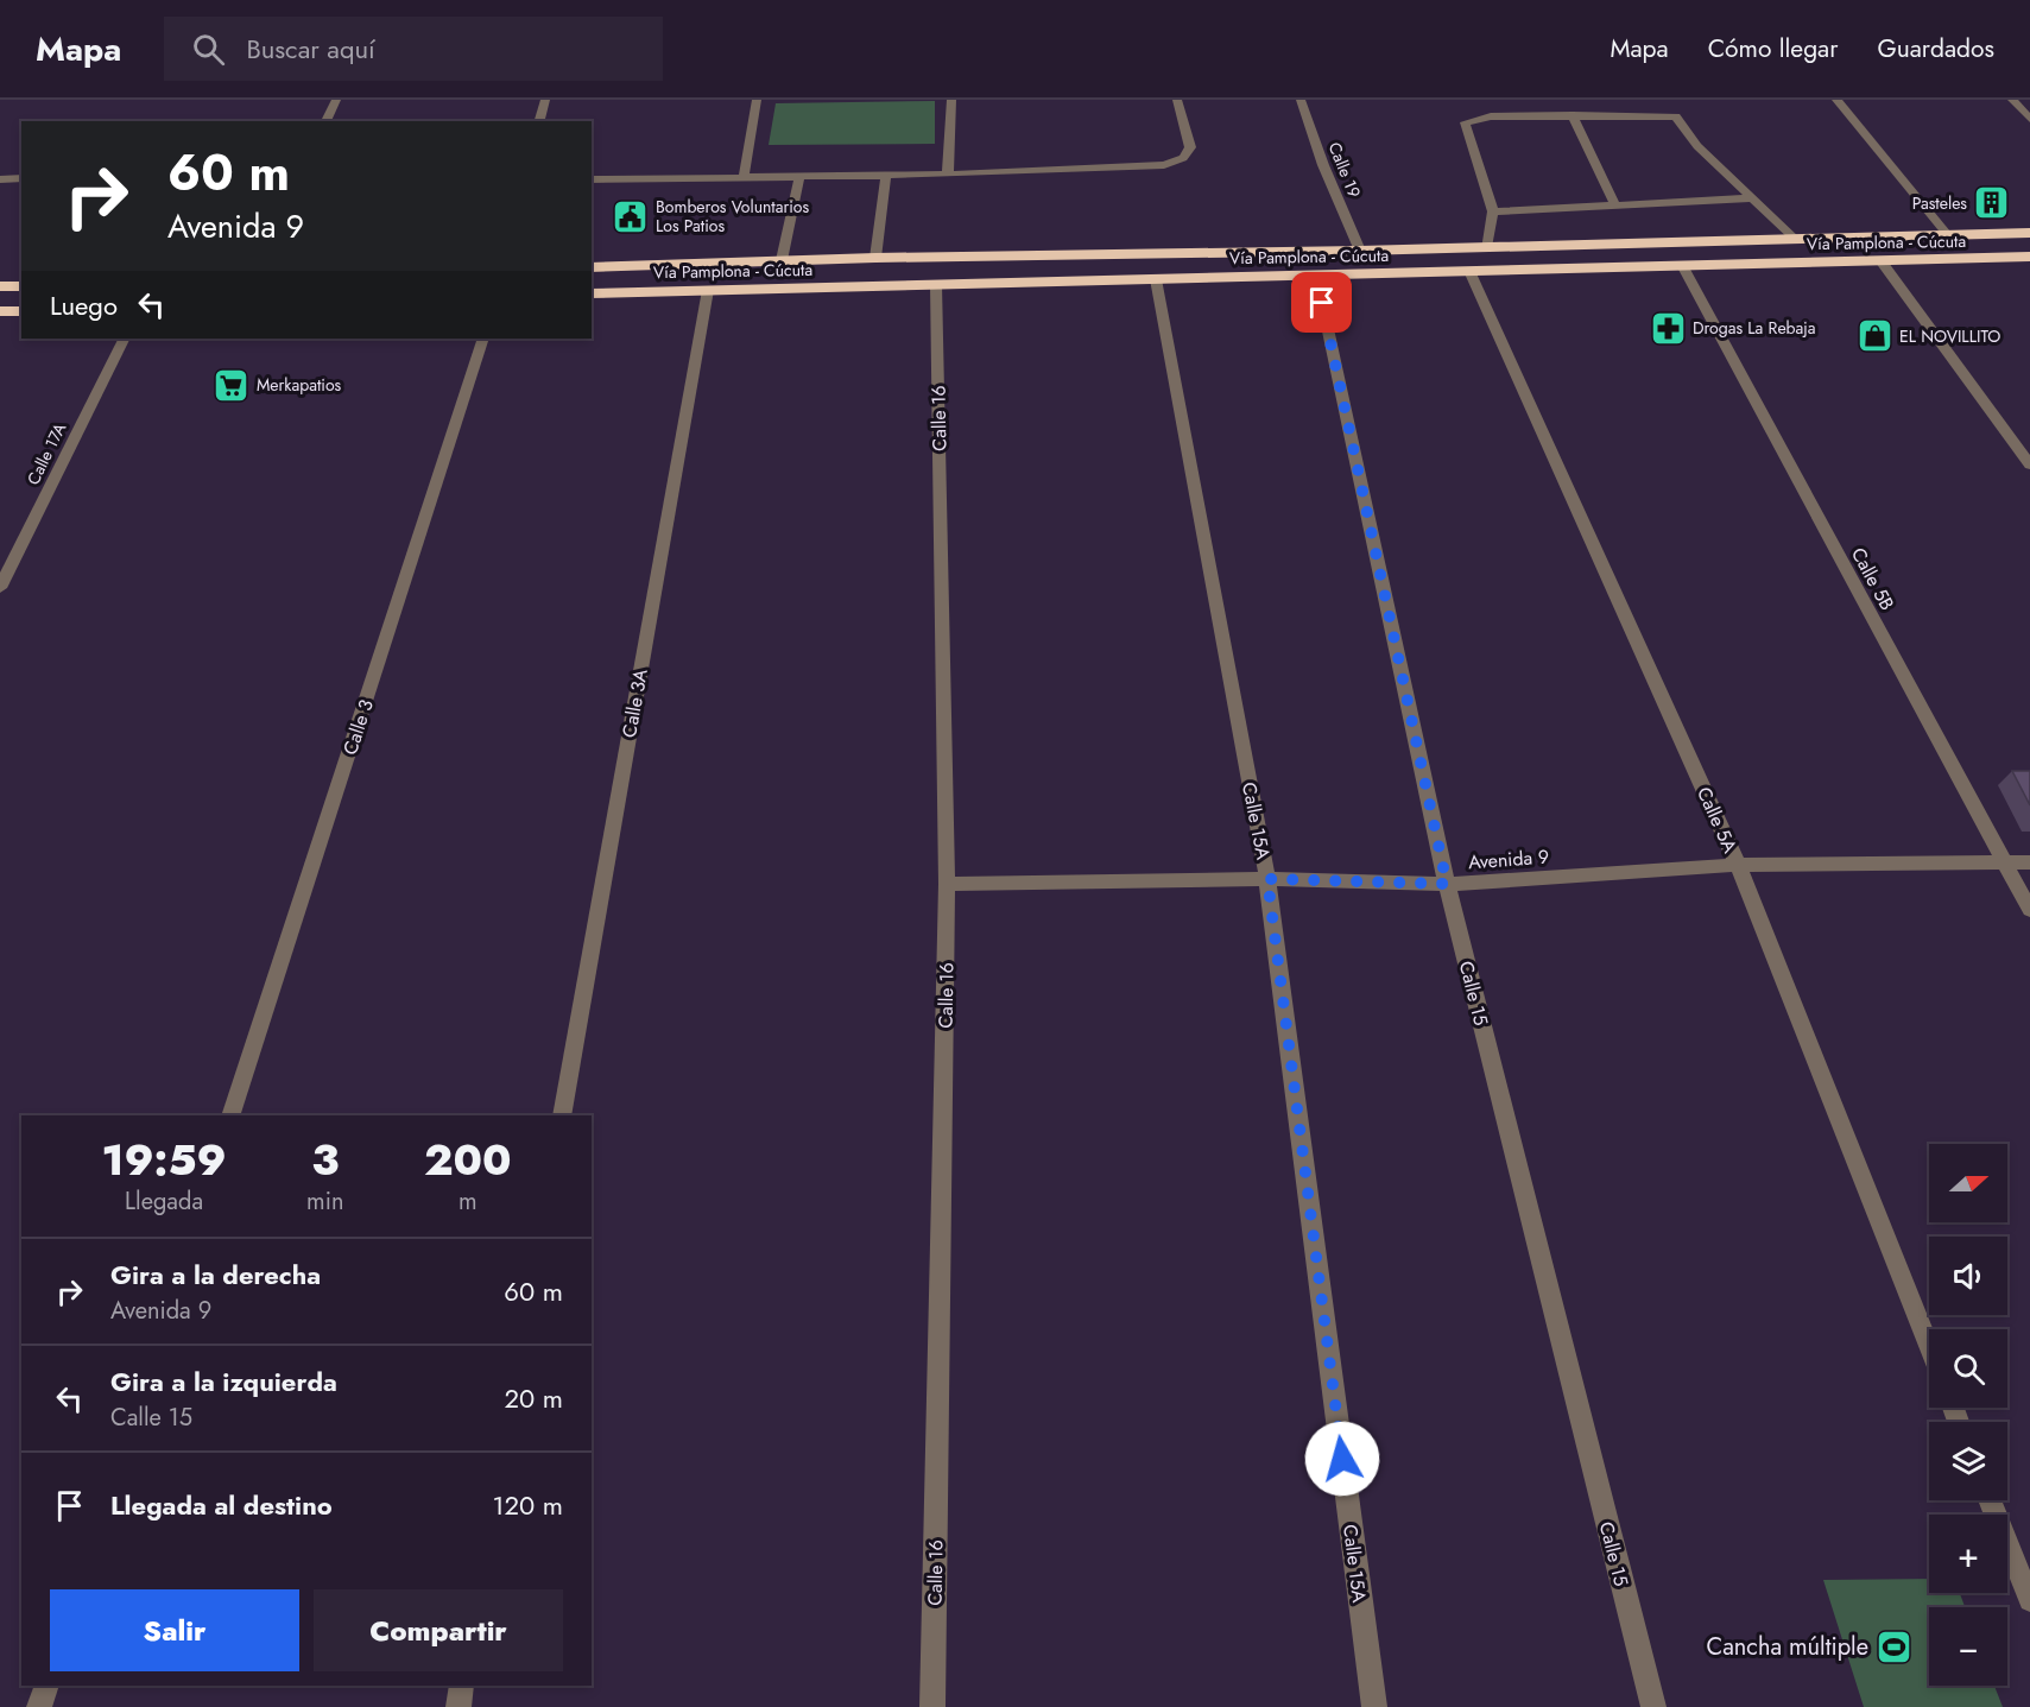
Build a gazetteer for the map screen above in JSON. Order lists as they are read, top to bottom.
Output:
{
  "streets": {
    "highway": ["Vía Pamplona - Cúcuta"],
    "street": [
      "Calle 19",
      "Calle 16",
      "Calle 17A",
      "Calle 5B",
      "Calle 3A",
      "Calle 3",
      "Calle 5A",
      "Calle 15A",
      "Avenida 9",
      "Calle 15"
    ]
  },
  "crossings": [
    ["Calle 19", "Vía Pamplona - Cúcuta"],
    ["Vía Pamplona - Cúcuta", "Calle 16"],
    ["Vía Pamplona - Cúcuta", "Calle 5B"],
    ["Vía Pamplona - Cúcuta", "Calle 3A"],
    ["Vía Pamplona - Cúcuta", "Calle 5A"],
    ["Vía Pamplona - Cúcuta", "Calle 15A"],
    ["Vía Pamplona - Cúcuta", "Calle 15"],
    ["Calle 16", "Avenida 9"],
    ["Calle 5B", "Avenida 9"],
    ["Calle 5A", "Avenida 9"],
    ["Calle 15A", "Avenida 9"],
    ["Avenida 9", "Calle 15"]
  ],
  "places": {
    "building": ["Pasteles"],
    "public building": ["Bomberos Voluntarios Los Patios"],
    "pharmacy": ["Drogas La Rebaja"],
    "shop": ["EL NOVILLITO"],
    "supermarket": ["Merkapatios"],
    "sports": ["Cancha múltiple"]
  },
  "north": "right",
  "page": {
    "header": "Mapa",
    "search": "Buscar aquí",
    "nav": ["Mapa", "Cómo llegar", "Guardados"],
    "turn": ["60 m", "Avenida 9"],
    "then": "Luego",
    "eta": [
      "19:59",
      "Llegada",
      "3",
      "min",
      "200",
      "m"
    ],
    "map_buttons": ["+", "−"],
    "list": [
      {
        "name": "Gira a la derecha",
        "note": "Avenida 9",
        "value": "60 m"
      },
      {
        "name": "Gira a la izquierda",
        "note": "Calle 15",
        "value": "20 m"
      },
      {
        "name": "Llegada al destino",
        "value": "120 m"
      }
    ],
    "buttons": ["Salir", "Compartir"]
  }
}
